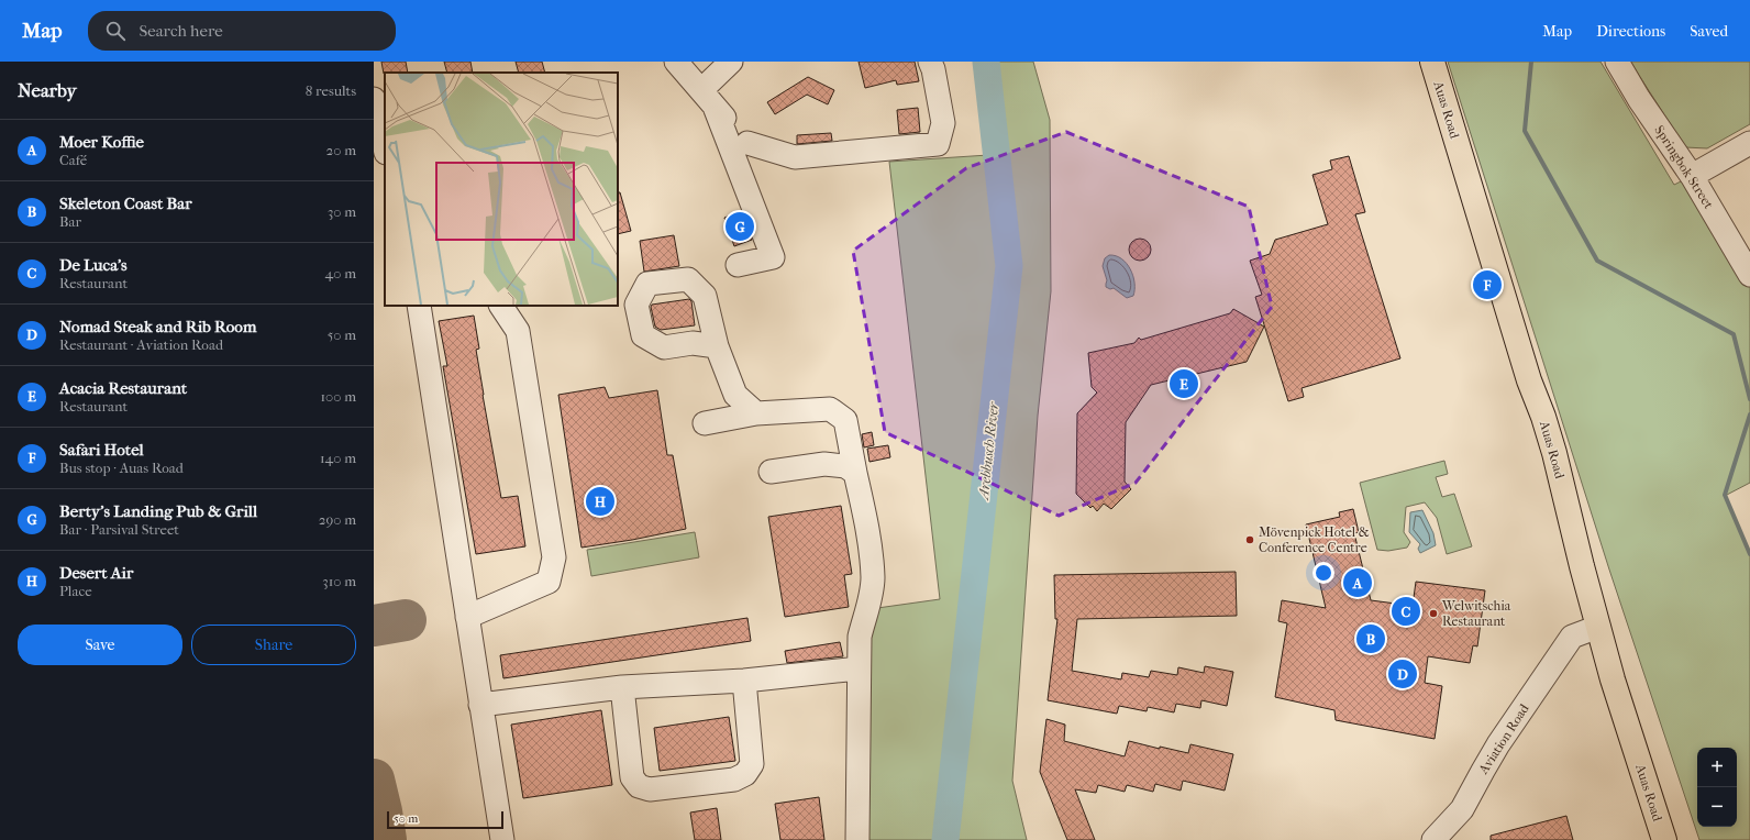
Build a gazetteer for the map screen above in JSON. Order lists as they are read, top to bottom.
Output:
{
  "streets": {
    "main road": ["Auas Road"],
    "street": ["Springbok Street", "Aviation Road"]
  },
  "crossings": [
    ["Auas Road", "Aviation Road"]
  ],
  "water": ["Arebbusch River"],
  "places": ["Mövenpick Hotel & Conference Centre", "Welwitschia Restaurant"],
  "scale_bar": "50 m",
  "page": {
    "header": "Map",
    "search": "Search here",
    "nav": ["Map", "Directions", "Saved"],
    "heading": ["Nearby", "8 results"],
    "list": [
      {
        "mark": "A",
        "name": "Moer Koffie",
        "note": "Café",
        "value": "20 m"
      },
      {
        "mark": "B",
        "name": "Skeleton Coast Bar",
        "note": "Bar",
        "value": "30 m"
      },
      {
        "mark": "C",
        "name": "De Luca's",
        "note": "Restaurant",
        "value": "40 m"
      },
      {
        "mark": "D",
        "name": "Nomad Steak and Rib Room",
        "note": "Restaurant · Aviation Road",
        "value": "50 m"
      },
      {
        "mark": "E",
        "name": "Acacia Restaurant",
        "note": "Restaurant",
        "value": "100 m"
      },
      {
        "mark": "F",
        "name": "Safari Hotel",
        "note": "Bus stop · Auas Road",
        "value": "140 m"
      },
      {
        "mark": "G",
        "name": "Berty's Landing Pub & Grill",
        "note": "Bar · Parsival Street",
        "value": "290 m"
      },
      {
        "mark": "H",
        "name": "Desert Air",
        "note": "Place",
        "value": "310 m"
      }
    ],
    "pins": [
      "G",
      "F",
      "E",
      "H",
      "A",
      "C",
      "B",
      "D"
    ],
    "buttons": ["Save", "Share"],
    "map_buttons": ["+", "−"],
    "scale": "50 m"
  }
}
